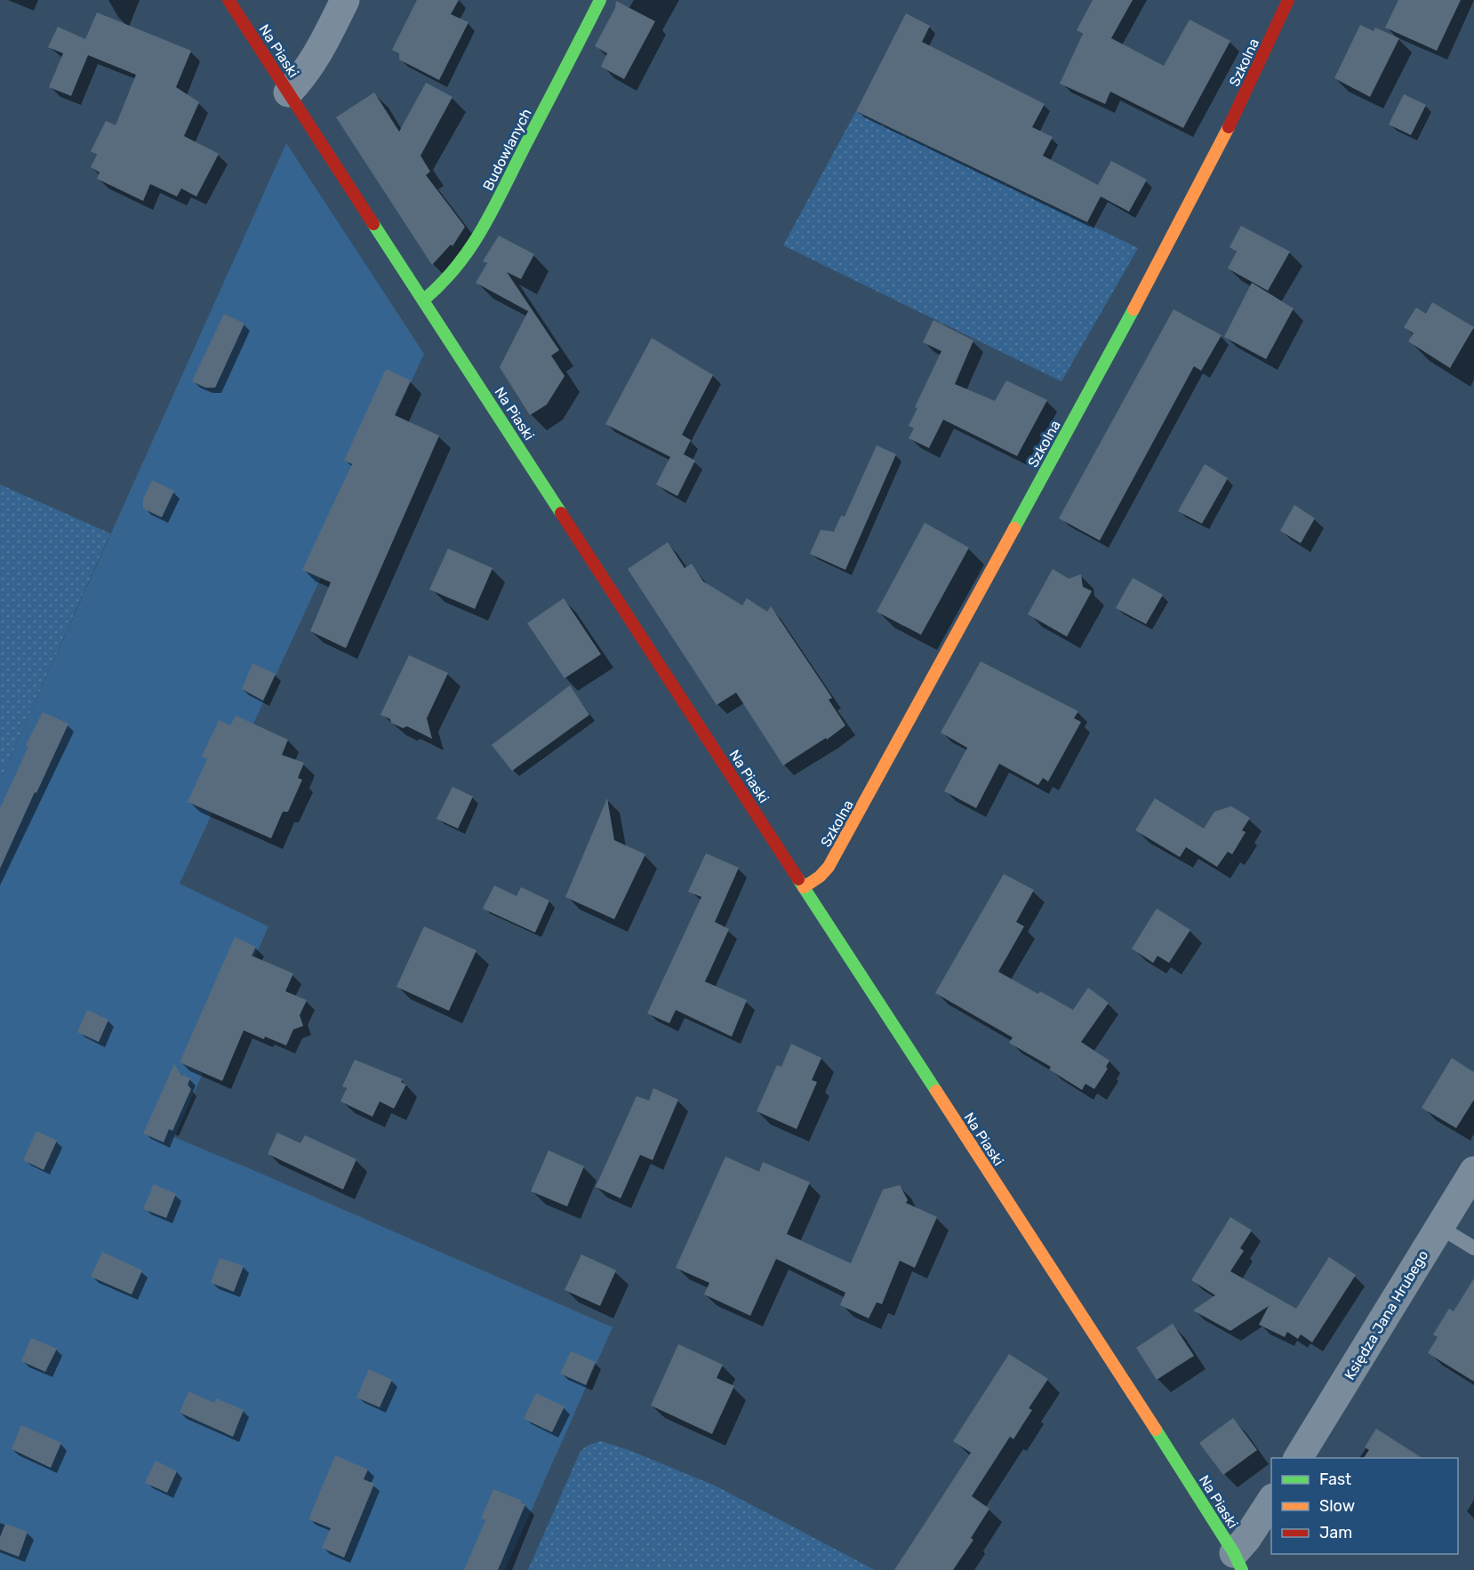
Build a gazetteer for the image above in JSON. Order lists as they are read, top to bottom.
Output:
{
  "streets": {
    "street": [
      "Na Piaski",
      "Szkolna",
      "Budowlanych",
      "Księdza Jana Hrubego"
    ]
  },
  "crossings": [
    ["Na Piaski", "Szkolna"],
    ["Na Piaski", "Budowlanych"]
  ],
  "legend": ["Fast", "Slow", "Jam"]
}
